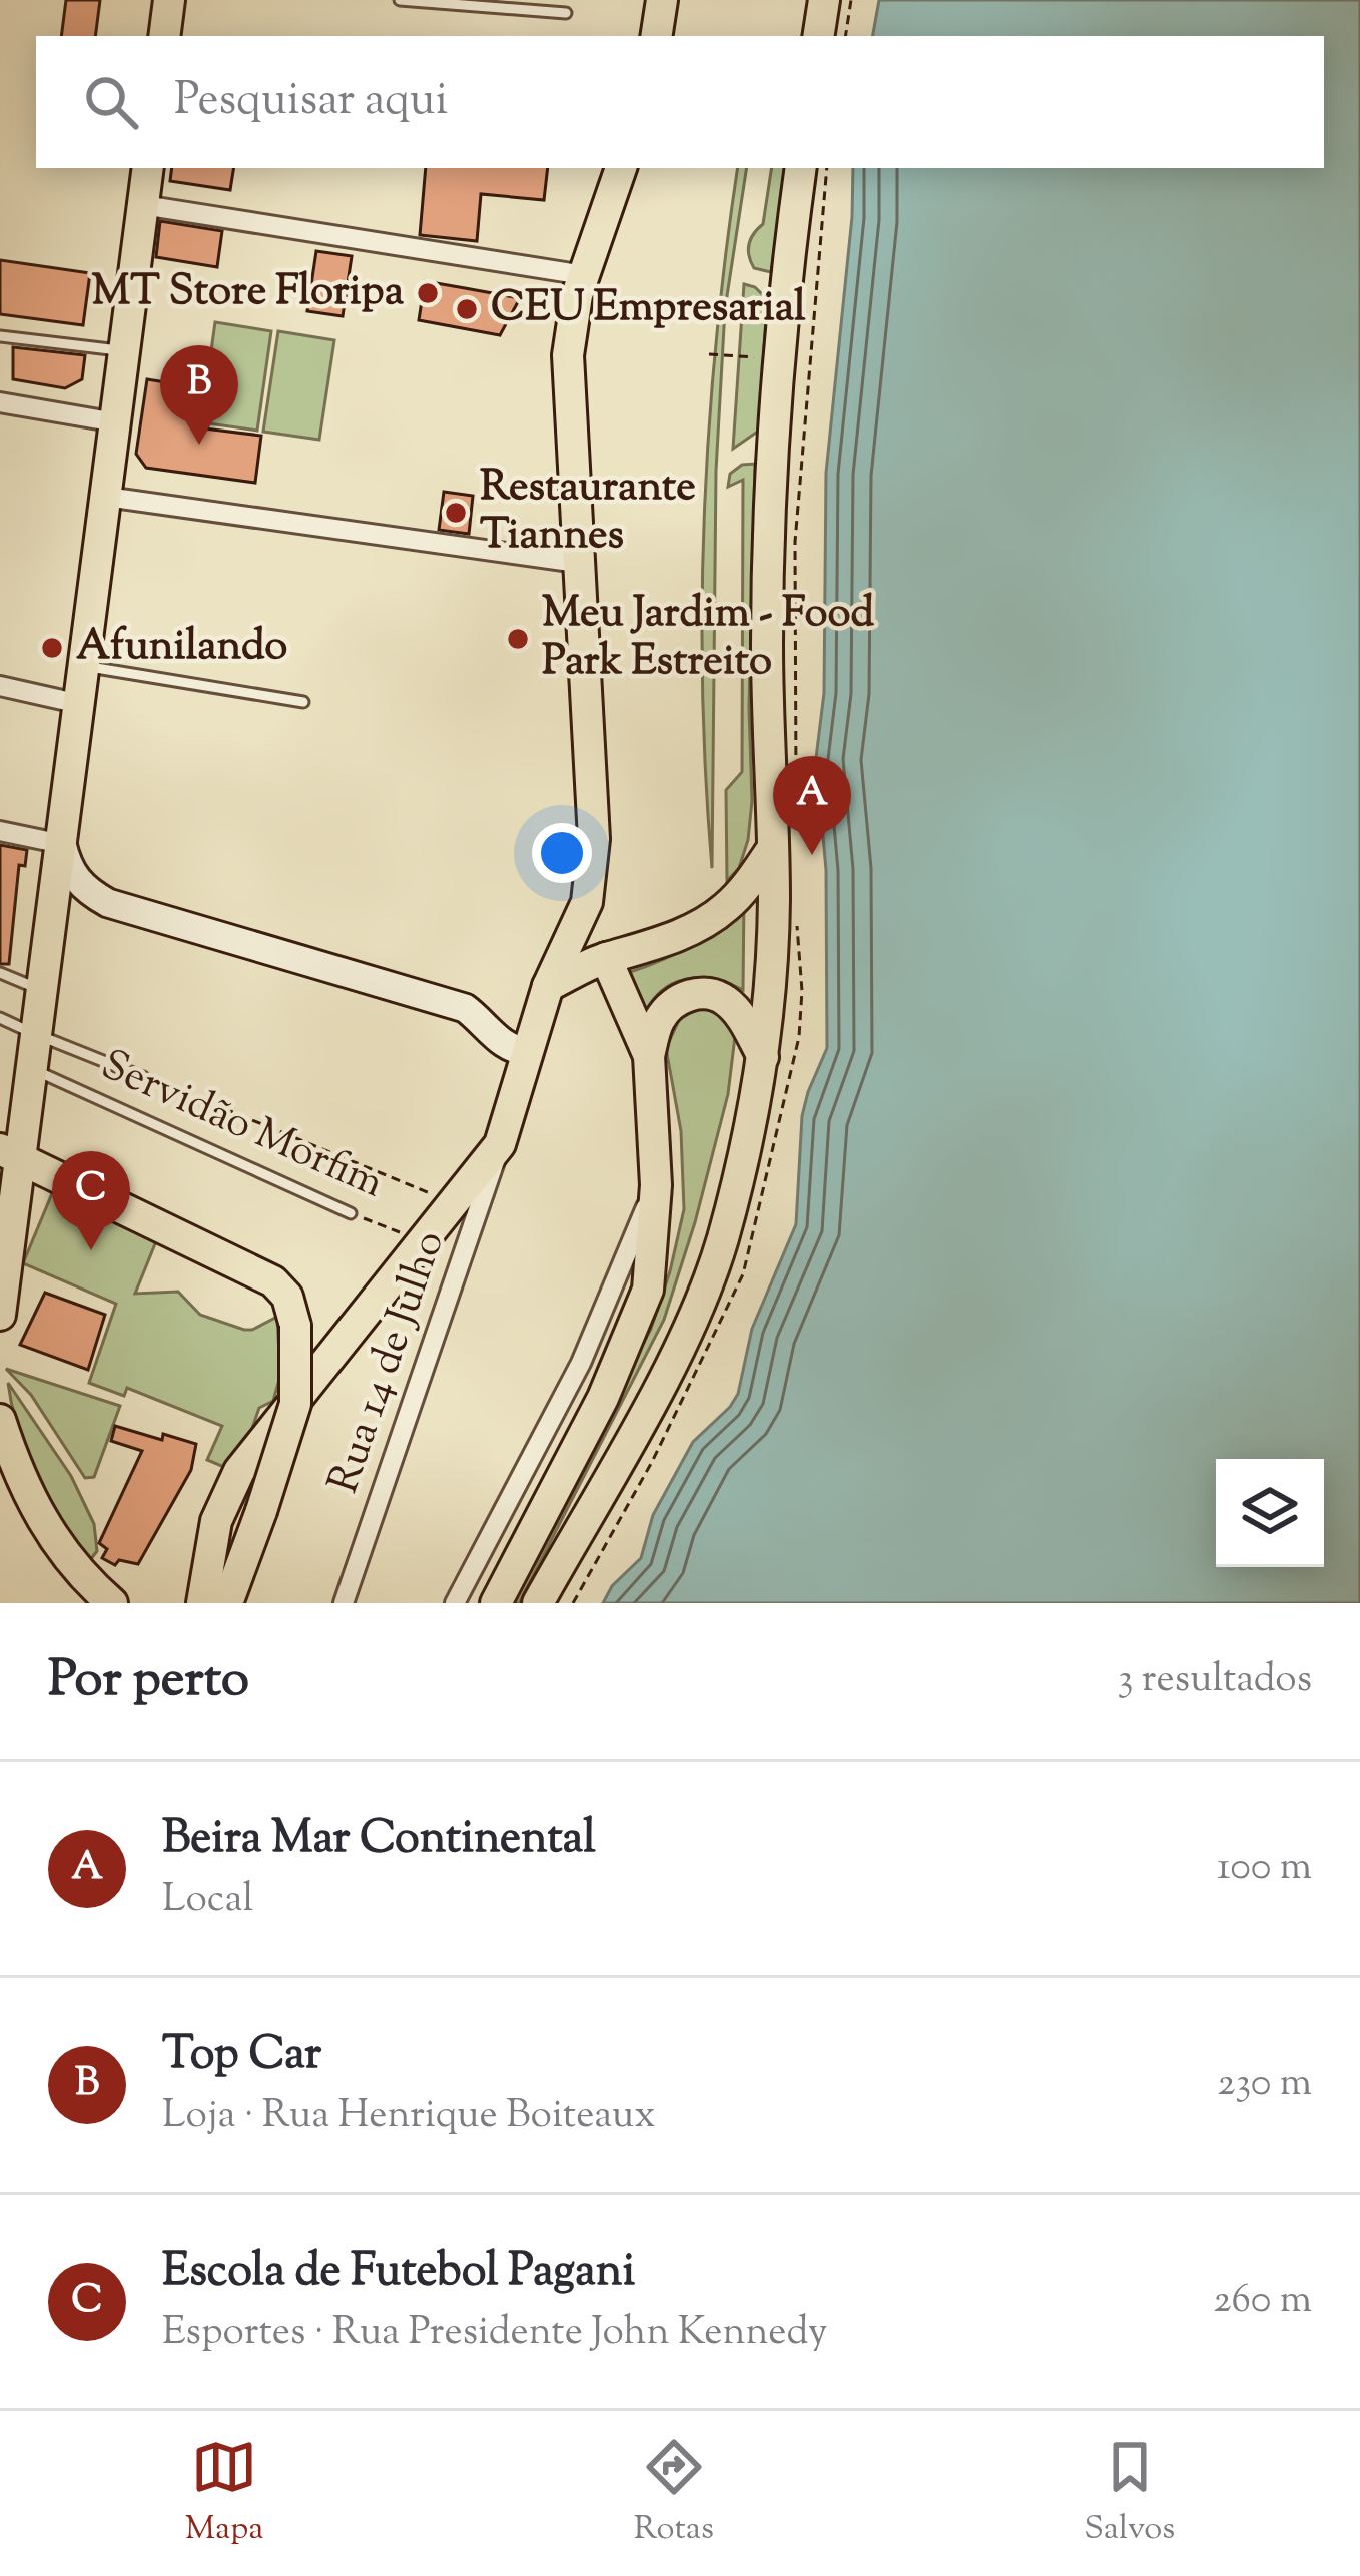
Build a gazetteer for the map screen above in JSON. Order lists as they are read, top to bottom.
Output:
{
  "streets": {
    "street": ["Rua 14 de Julho"],
    "lane": ["Servidão Morfim"]
  },
  "places": [
    "MT Store Floripa",
    "CEU Empresarial",
    "Restaurante Tiannes",
    "Meu Jardim - Food Park Estreito",
    "Afunilando"
  ],
  "page": {
    "search": "Pesquisar aqui",
    "pins": ["B", "A", "C"],
    "heading": ["Por perto", "3 resultados"],
    "list": [
      {
        "mark": "A",
        "name": "Beira Mar Continental",
        "note": "Local",
        "value": "100 m"
      },
      {
        "mark": "B",
        "name": "Top Car",
        "note": "Loja · Rua Henrique Boiteaux",
        "value": "230 m"
      },
      {
        "mark": "C",
        "name": "Escola de Futebol Pagani",
        "note": "Esportes · Rua Presidente John Kennedy",
        "value": "260 m"
      }
    ],
    "nav": ["Mapa", "Rotas", "Salvos"]
  }
}
